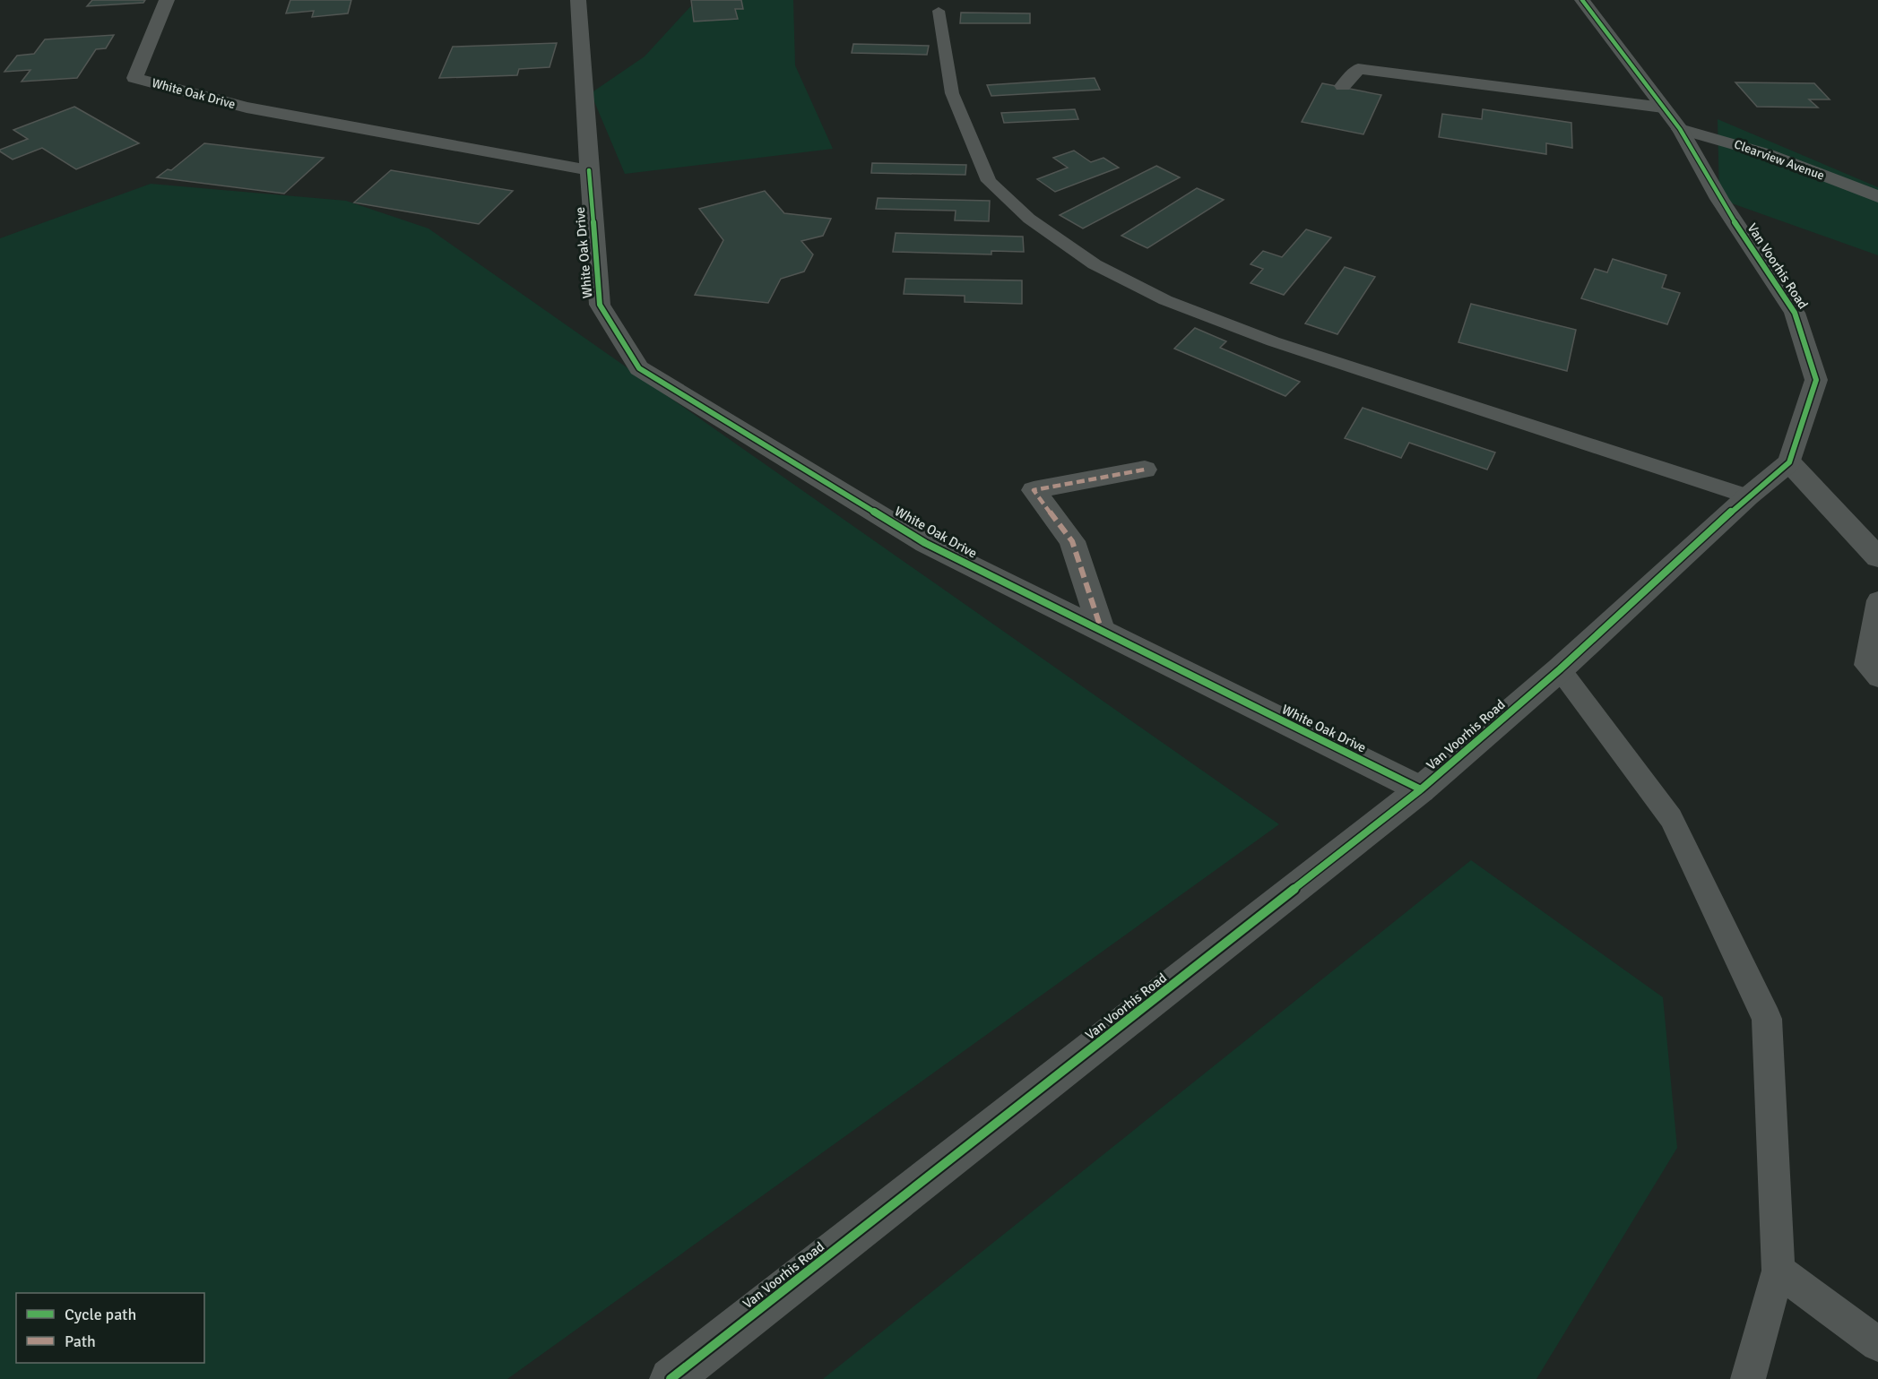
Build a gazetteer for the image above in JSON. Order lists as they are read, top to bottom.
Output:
{
  "streets": {
    "street": ["White Oak Drive", "Clearview Avenue", "Van Voorhis Road"]
  },
  "crossings": [
    ["White Oak Drive", "Van Voorhis Road"],
    ["Clearview Avenue", "Van Voorhis Road"]
  ],
  "legend": ["Cycle path", "Path"]
}
